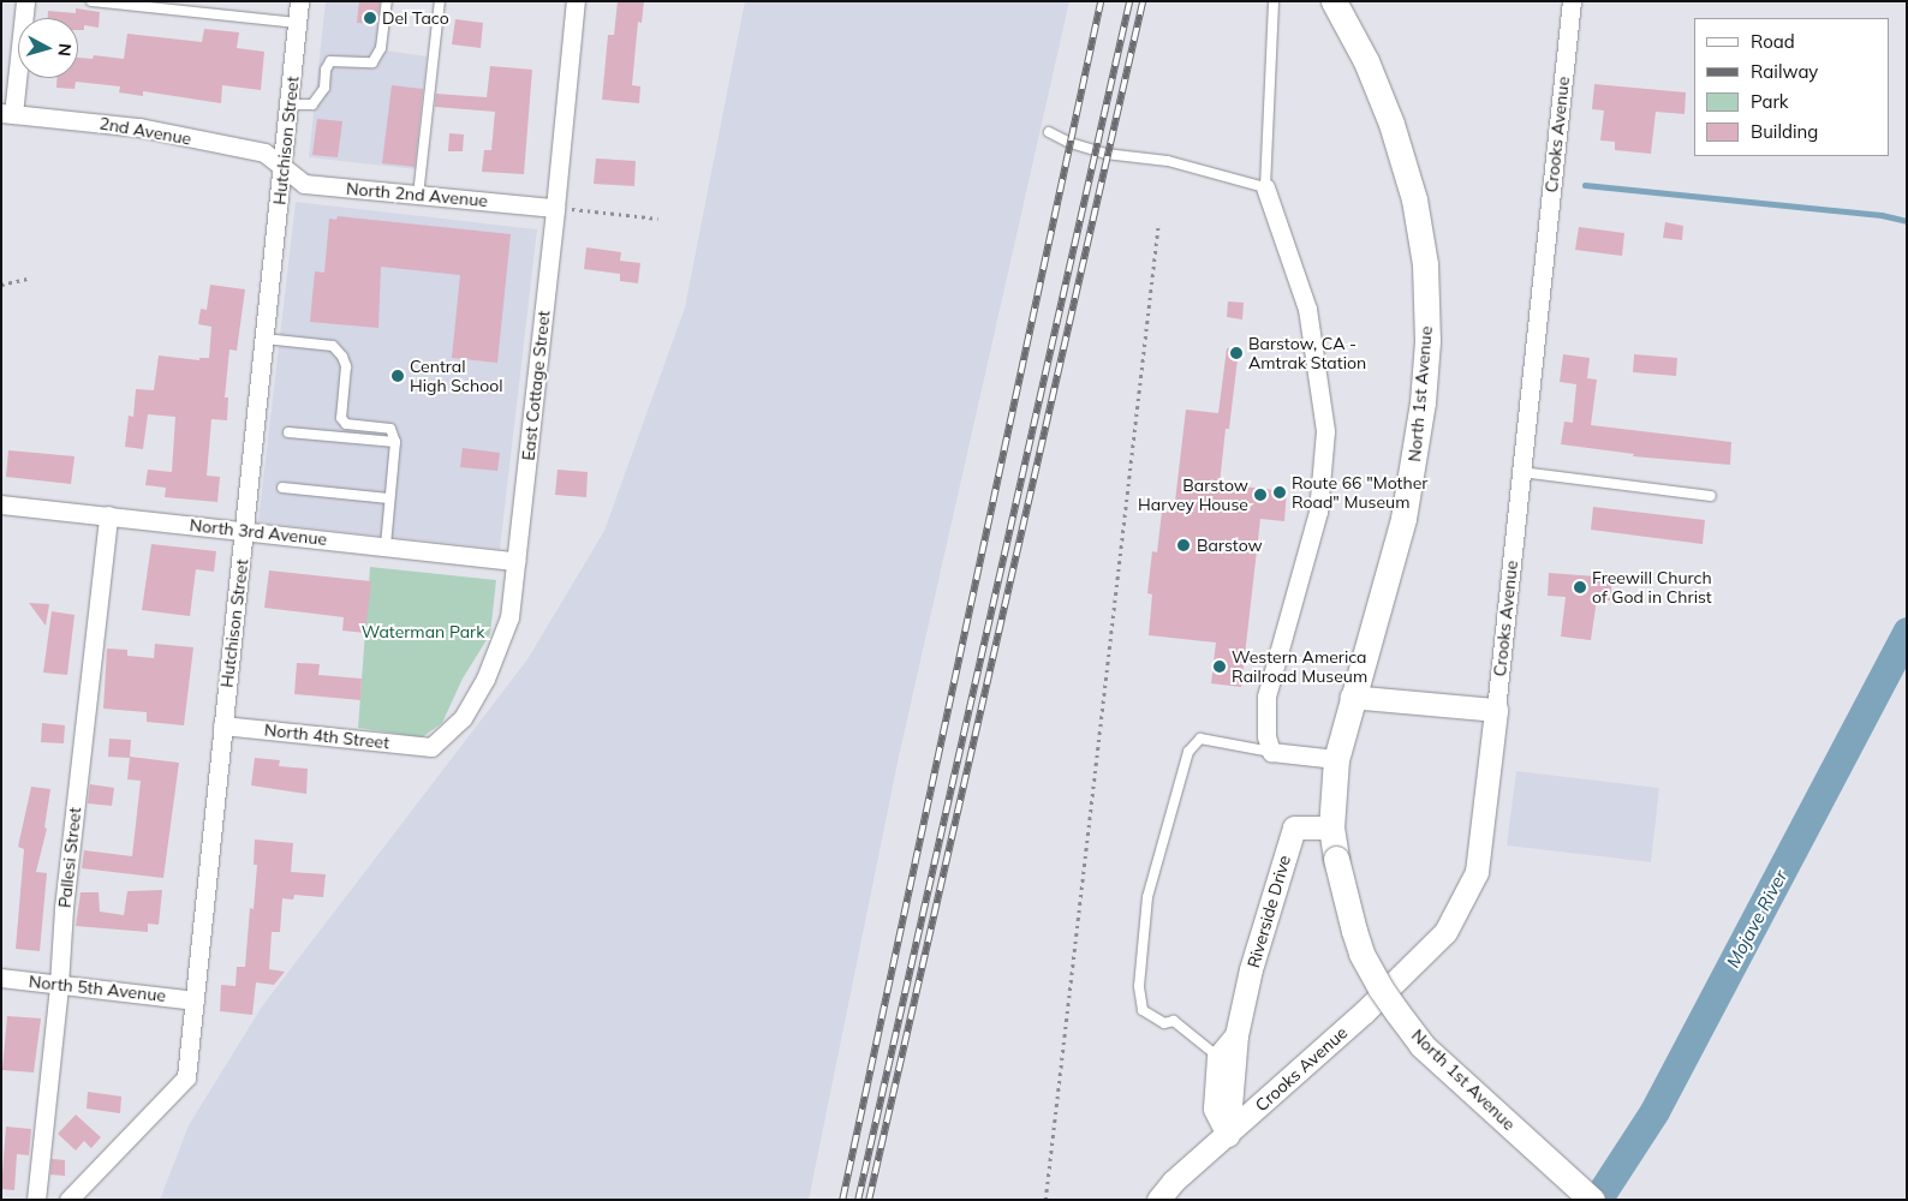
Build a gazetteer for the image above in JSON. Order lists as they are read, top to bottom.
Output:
{
  "streets": {
    "main road": ["North 1st Avenue"],
    "street": [
      "2nd Avenue",
      "Crooks Avenue",
      "Hutchison Street",
      "North 2nd Avenue",
      "East Cottage Street",
      "North 3rd Avenue",
      "North 4th Street",
      "Pallesi Street",
      "Riverside Drive",
      "North 5th Avenue"
    ]
  },
  "crossings": [
    ["2nd Avenue", "Hutchison Street"],
    ["2nd Avenue", "North 2nd Avenue"],
    ["Crooks Avenue", "Riverside Drive"],
    ["Hutchison Street", "North 2nd Avenue"],
    ["Hutchison Street", "North 3rd Avenue"],
    ["Hutchison Street", "North 4th Street"],
    ["Hutchison Street", "North 5th Avenue"],
    ["North 2nd Avenue", "East Cottage Street"],
    ["East Cottage Street", "North 3rd Avenue"],
    ["East Cottage Street", "North 4th Street"],
    ["North 1st Avenue", "Riverside Drive"],
    ["North 3rd Avenue", "Pallesi Street"],
    ["Pallesi Street", "North 5th Avenue"]
  ],
  "water": ["Mojave River"],
  "parks": ["Waterman Park"],
  "places": [
    "Del Taco",
    "Barstow, CA - Amtrak Station",
    "Central High School",
    "Route 66 \"Mother Road\" Museum",
    "Barstow Harvey House",
    "Barstow",
    "Freewill Church of God in Christ",
    "Western America Railroad Museum"
  ],
  "legend": [
    "Road",
    "Railway",
    "Park",
    "Building"
  ],
  "north": "right"
}
